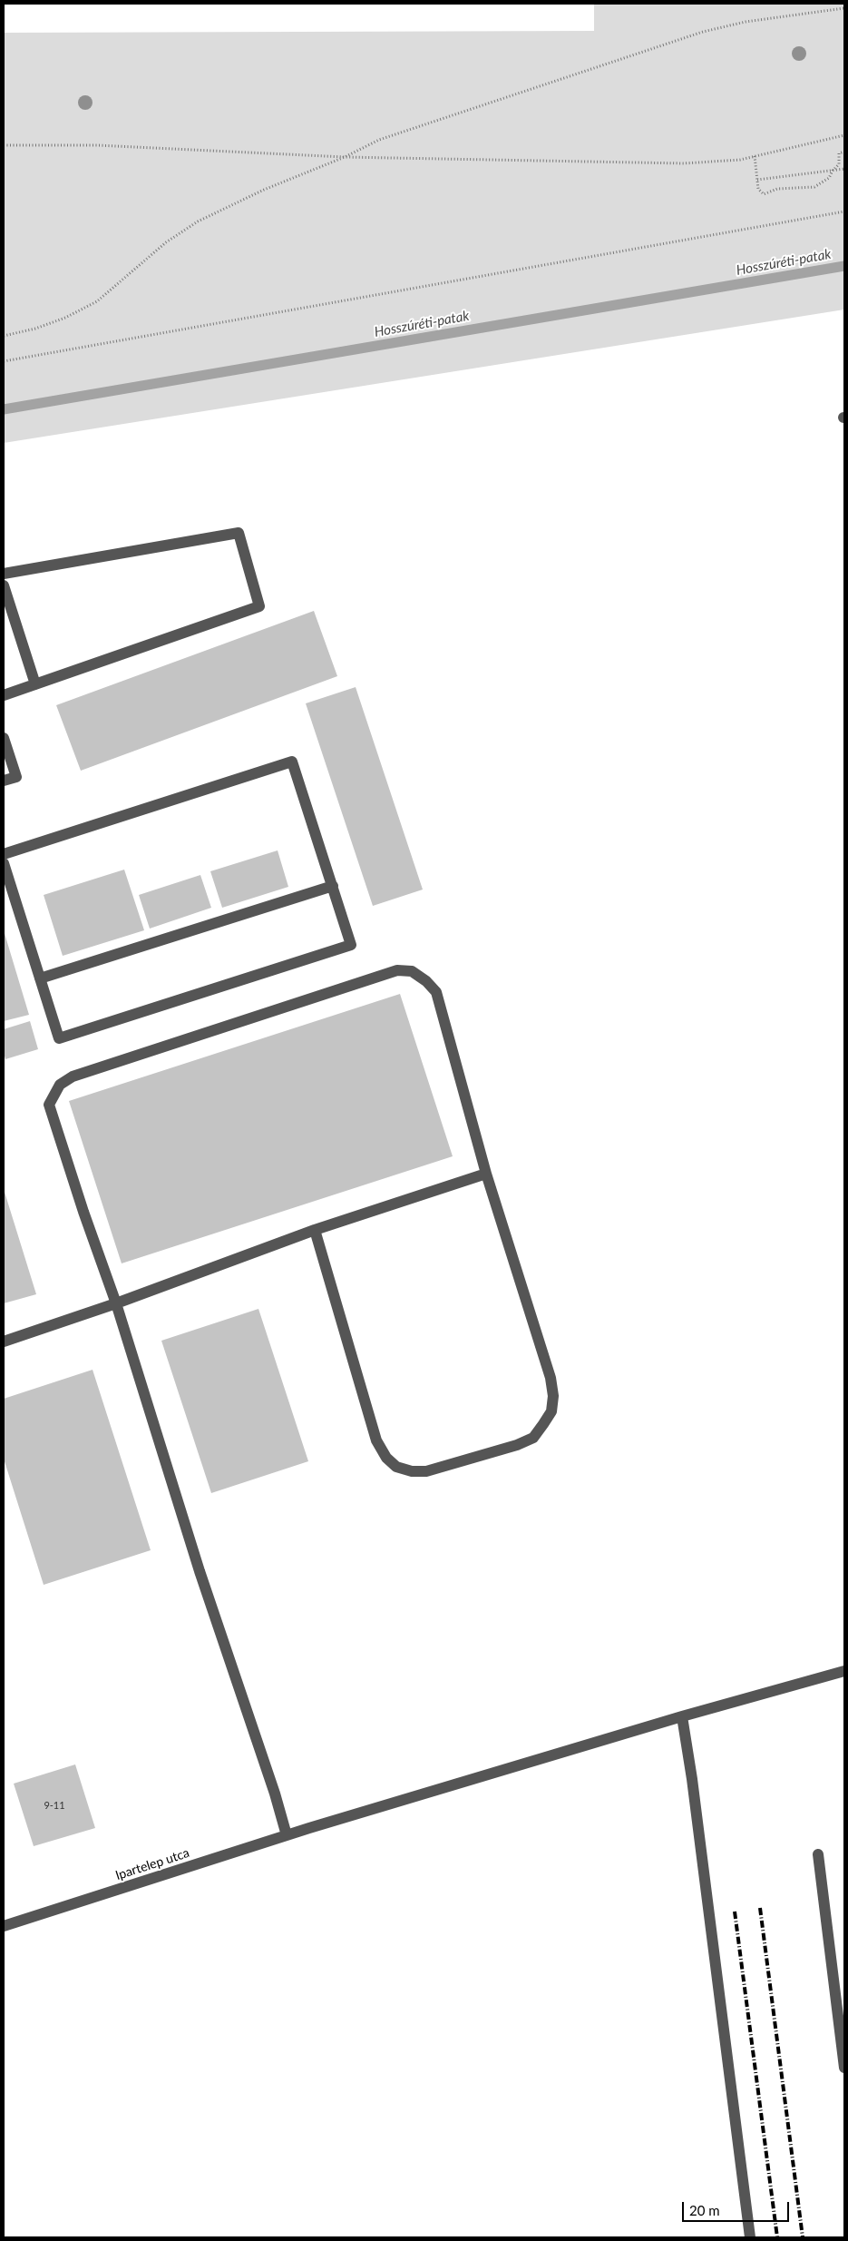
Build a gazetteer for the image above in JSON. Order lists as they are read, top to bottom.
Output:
{
  "streets": {
    "street": ["Ipartelep utca"]
  },
  "water": ["Hosszúréti-patak"],
  "house_numbers": ["9-11"],
  "scale_bar": "20 m"
}
